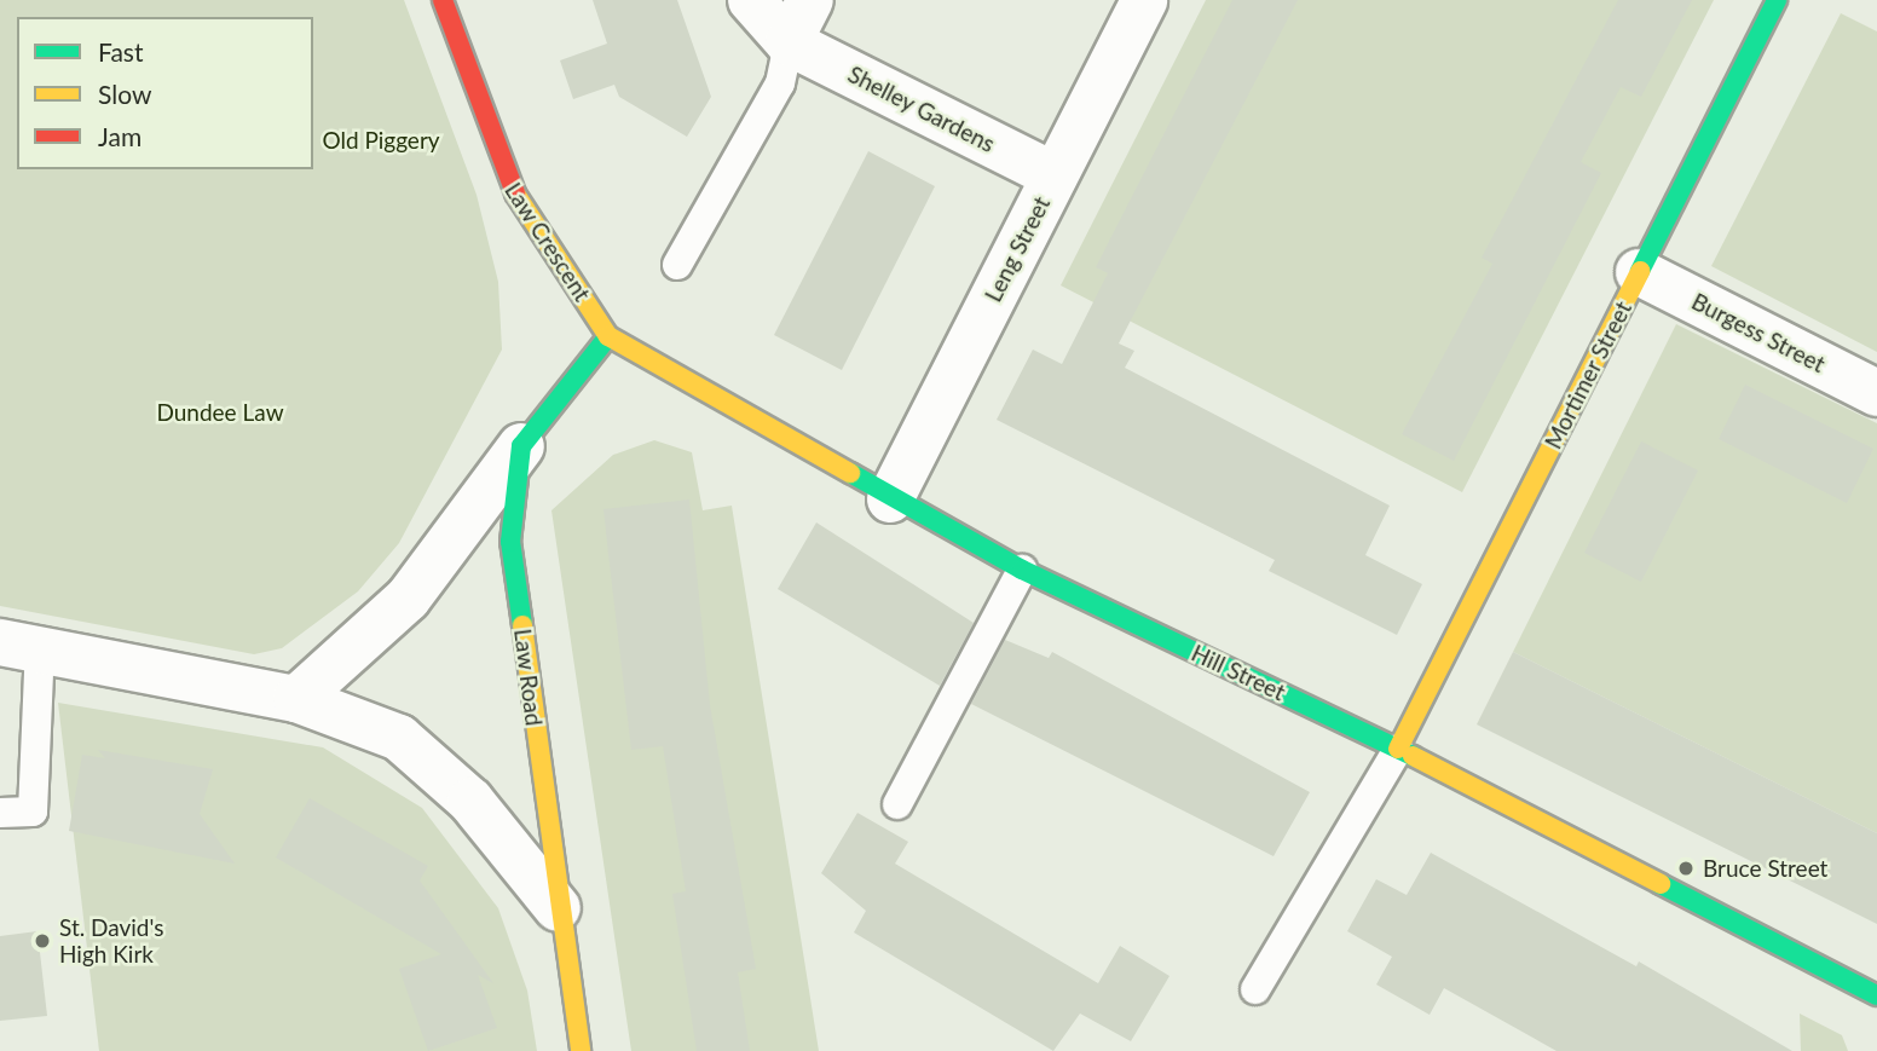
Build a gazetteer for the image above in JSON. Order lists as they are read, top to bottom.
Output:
{
  "streets": {
    "street": [
      "Shelley Gardens",
      "Law Crescent",
      "Leng Street",
      "Burgess Street",
      "Mortimer Street",
      "Hill Street",
      "Law Road"
    ]
  },
  "crossings": [
    ["Shelley Gardens", "Leng Street"],
    ["Law Crescent", "Hill Street"],
    ["Leng Street", "Hill Street"],
    ["Burgess Street", "Mortimer Street"],
    ["Mortimer Street", "Hill Street"]
  ],
  "parks": ["Old Piggery", "Dundee Law"],
  "places": ["Bruce Street", "St. David's High Kirk"],
  "legend": ["Fast", "Slow", "Jam"]
}
